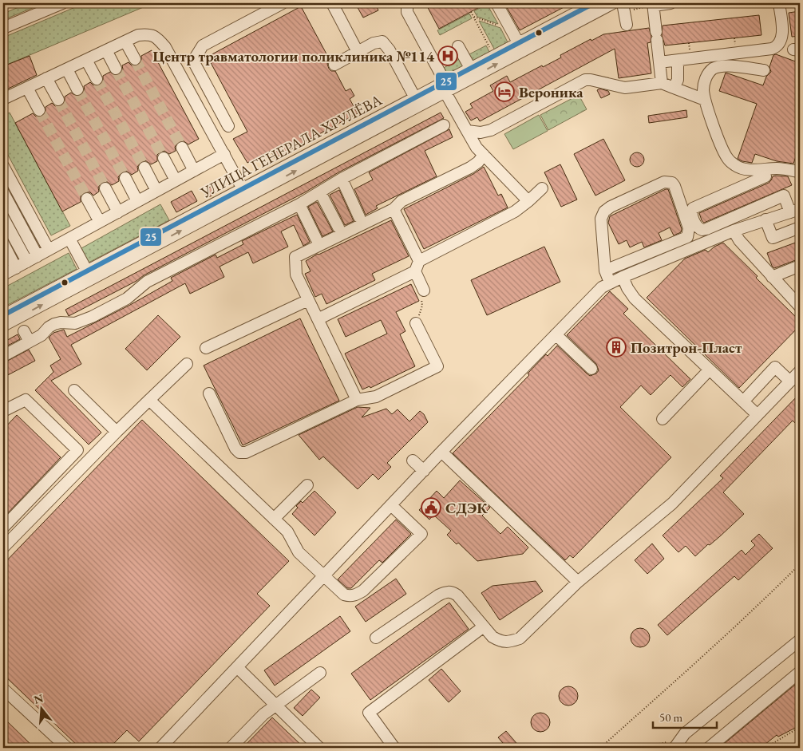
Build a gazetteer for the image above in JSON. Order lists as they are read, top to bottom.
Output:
{
  "streets": {
    "street": ["УЛИЦА ГЕНЕРАЛА ХРУЛЁВА"]
  },
  "places": {
    "hospital": ["Центр травматологии поликлиника №114"],
    "hotel": ["Вероника"],
    "building": ["Позитрон-Пласт"],
    "public building": ["СДЭК"]
  },
  "lines": ["transit line 25"],
  "scale_bar": "50 m",
  "north": "top"
}
